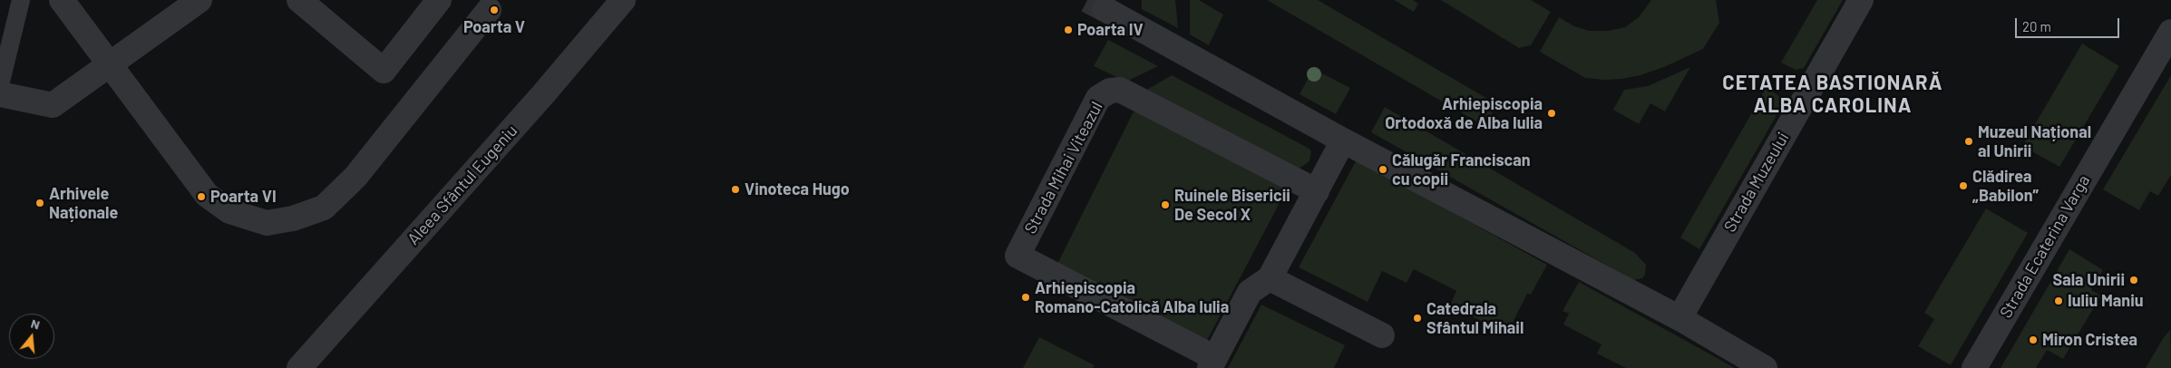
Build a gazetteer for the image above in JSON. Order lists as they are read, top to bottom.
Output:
{
  "streets": {
    "street": [
      "Strada Mihai Viteazul",
      "Strada Muzeului",
      "Aleea Sfântul Eugeniu",
      "Strada Ecaterina Varga"
    ]
  },
  "districts": ["CETATEA BASTIONARĂ ALBA CAROLINA"],
  "places": [
    "Poarta V",
    "Poarta IV",
    "Arhiepiscopia Ortodoxă de Alba Iulia",
    "Muzeul Național al Unirii",
    "Călugăr Franciscan cu copii",
    "Clădirea „Babilon”",
    "Vinoteca Hugo",
    "Poarta VI",
    "Arhivele Naționale",
    "Ruinele Bisericii De Secol X",
    "Sala Unirii",
    "Arhiepiscopia Romano-Catolică Alba Iulia",
    "Iuliu Maniu",
    "Catedrala Sfântul Mihail",
    "Miron Cristea"
  ],
  "scale_bar": "20 m",
  "north": "top"
}
